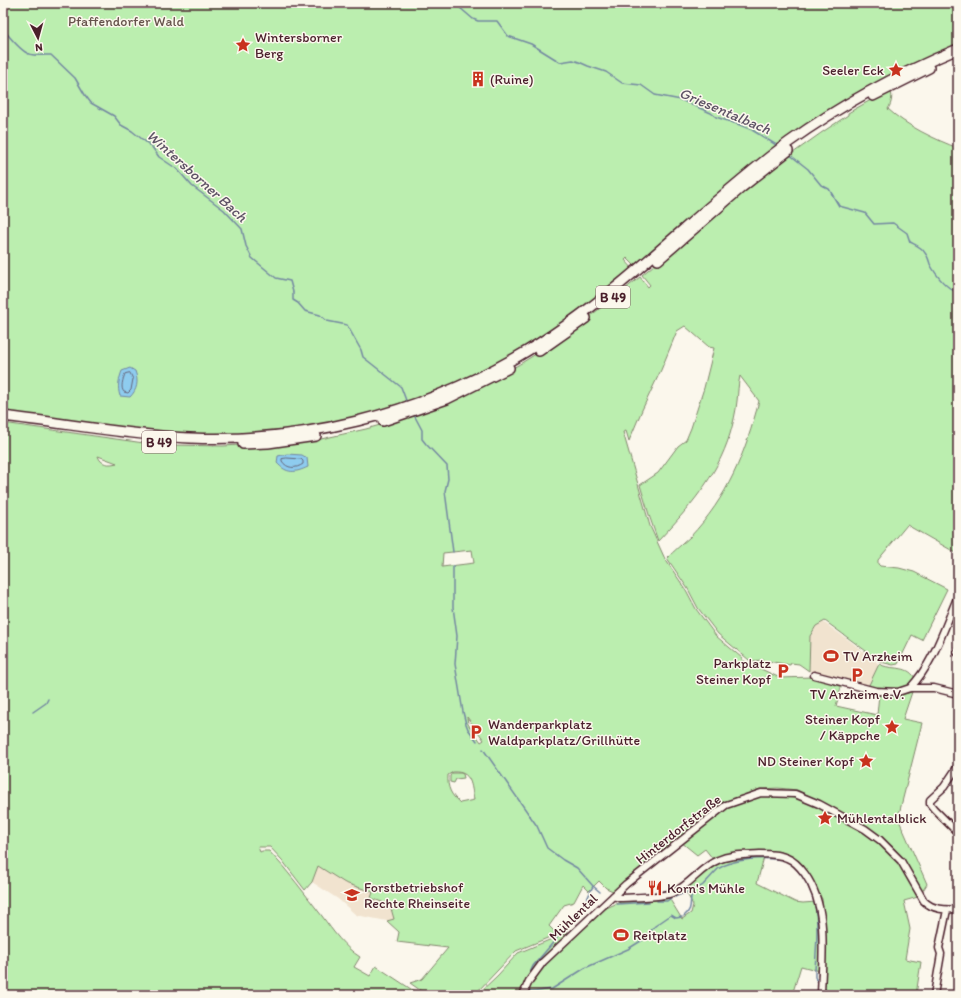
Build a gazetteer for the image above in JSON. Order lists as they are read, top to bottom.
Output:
{
  "streets": {
    "highway": ["B 49"],
    "street": ["Hinterdorfstraße", "Mühlental"]
  },
  "crossings": [
    ["Hinterdorfstraße", "Mühlental"]
  ],
  "water": ["Griesentalbach", "Wintersborner Bach"],
  "parks": ["Pfaffendorfer Wald"],
  "places": {
    "place": [
      "Wintersborner Berg",
      "Seeler Eck",
      "Steiner Kopf / Käppche",
      "ND Steiner Kopf",
      "Mühlentalblick"
    ],
    "building": ["(Ruine)"],
    "sports": ["TV Arzheim", "Reitplatz"],
    "parking": ["Parkplatz Steiner Kopf", "TV Arzheim e.V.", "Wanderparkplatz Waldparkplatz/Grillhütte"],
    "restaurant": ["Korn's Mühle"],
    "school or university": ["Forstbetriebshof Rechte Rheinseite"]
  },
  "north": "bottom"
}
